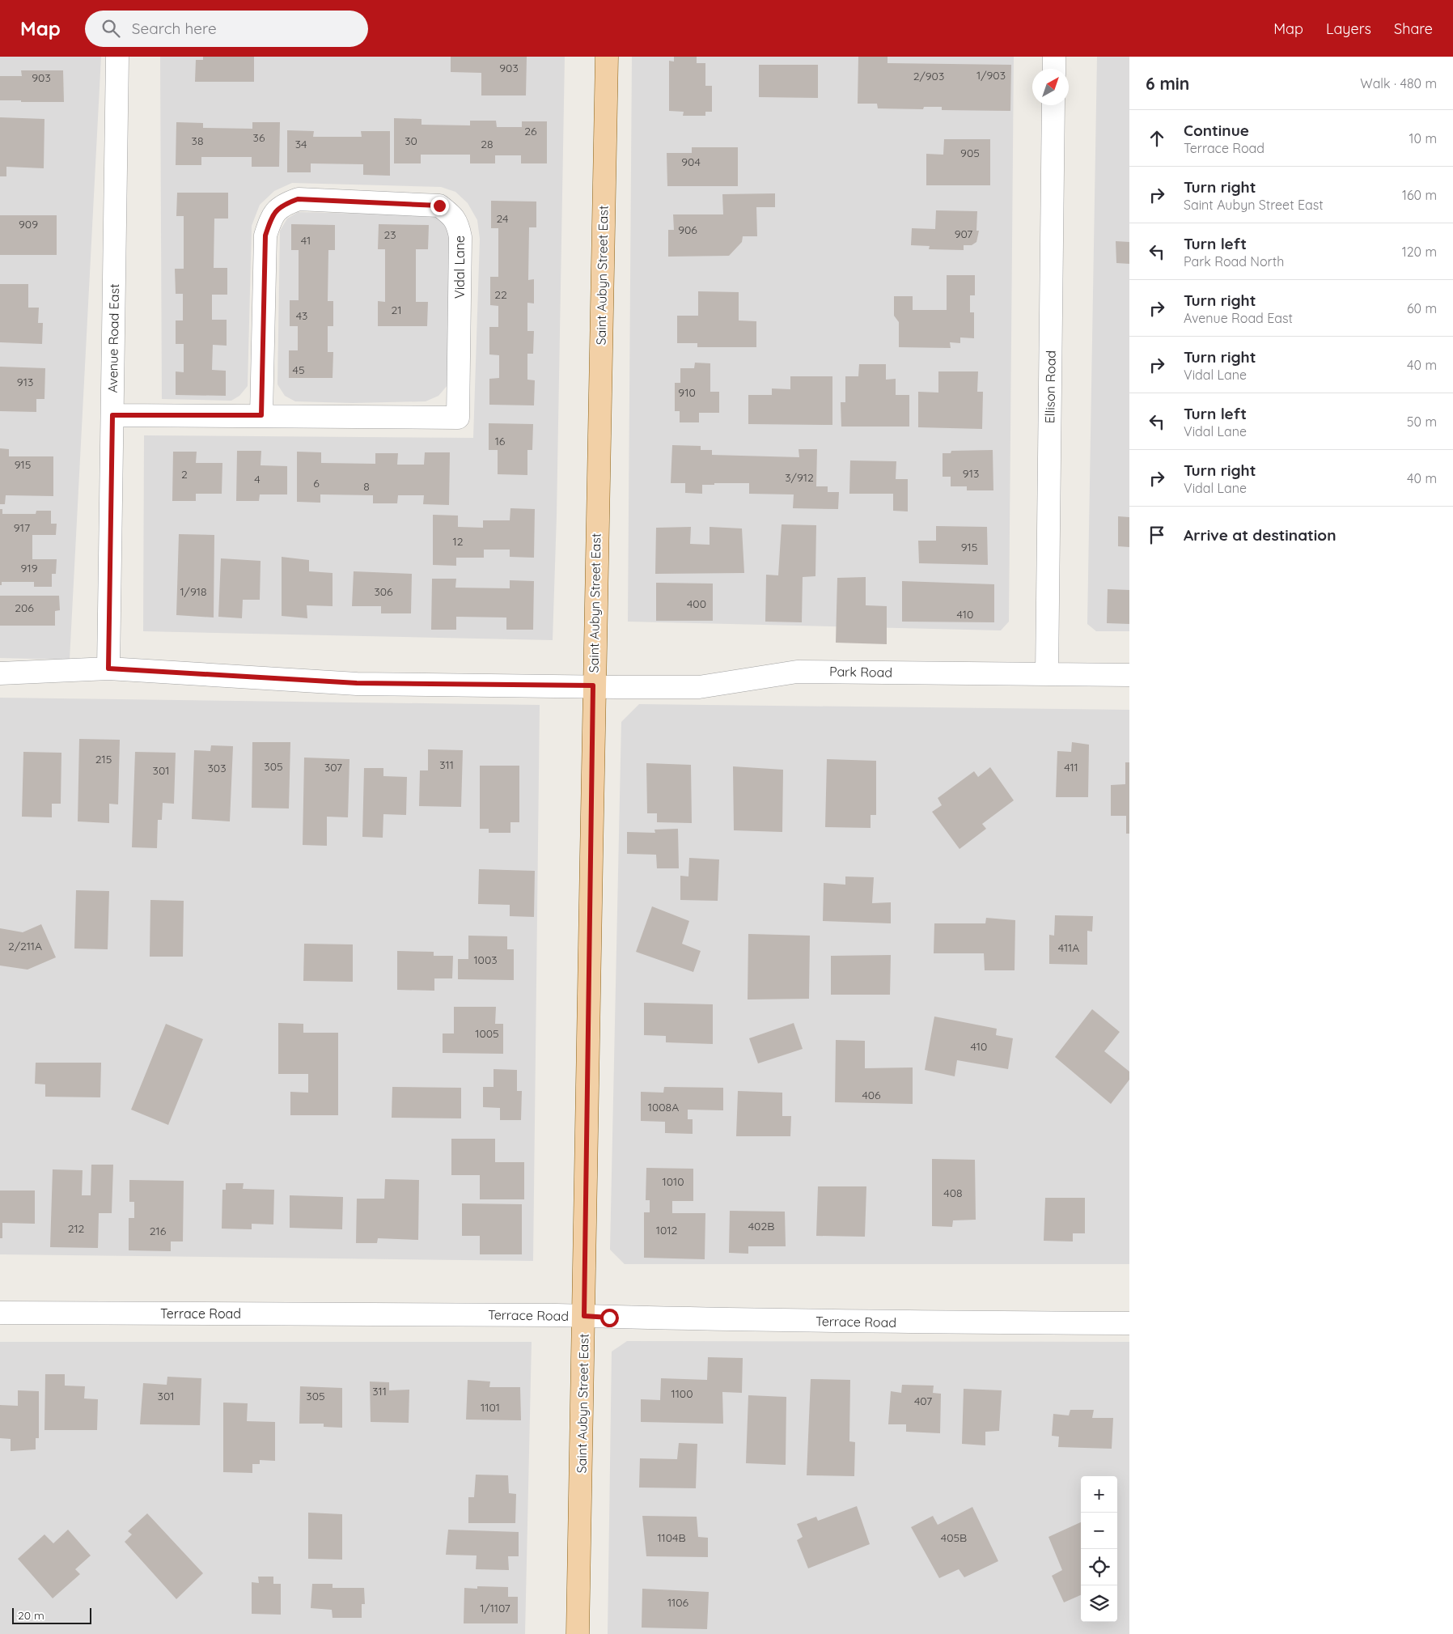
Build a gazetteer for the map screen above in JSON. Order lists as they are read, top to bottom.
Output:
{
  "streets": {
    "main road": ["Saint Aubyn Street East"],
    "street": [
      "Vidal Lane",
      "Avenue Road East",
      "Ellison Road",
      "Park Road",
      "Terrace Road"
    ]
  },
  "crossings": [
    ["Vidal Lane", "Avenue Road East"],
    ["Saint Aubyn Street East", "Park Road"],
    ["Saint Aubyn Street East", "Terrace Road"],
    ["Avenue Road East", "Park Road"],
    ["Ellison Road", "Park Road"]
  ],
  "house_numbers": [
    "903",
    "1/903",
    "2/903",
    "903",
    "26",
    "36",
    "38",
    "30",
    "34",
    "28",
    "905",
    "904",
    "24",
    "909",
    "906",
    "907",
    "23",
    "41",
    "22",
    "21",
    "43",
    "45",
    "913",
    "910",
    "16",
    "915",
    "913",
    "2",
    "3/912",
    "4",
    "6",
    "8",
    "917",
    "12",
    "915",
    "919",
    "1/918",
    "306",
    "400",
    "206",
    "410",
    "215",
    "311",
    "305",
    "307",
    "411",
    "303",
    "301",
    "2/211A",
    "411A",
    "1003",
    "1005",
    "410",
    "406",
    "1008A",
    "1010",
    "408",
    "402B",
    "212",
    "1012",
    "216",
    "311",
    "1100",
    "301",
    "305",
    "407",
    "1101",
    "1104B",
    "405B",
    "1106",
    "1/1107"
  ],
  "scale_bar": "20 m",
  "north": "top right",
  "page": {
    "header": "Map",
    "search": "Search here",
    "nav": ["Map", "Layers", "Share"],
    "heading": ["6 min", "Walk · 480 m"],
    "list": [
      ["Continue", "Terrace Road", "10 m"],
      ["Turn right", "Saint Aubyn Street East", "160 m"],
      ["Turn left", "Park Road North", "120 m"],
      ["Turn right", "Avenue Road East", "60 m"],
      ["Turn right", "Vidal Lane", "40 m"],
      ["Turn left", "Vidal Lane", "50 m"],
      ["Turn right", "Vidal Lane", "40 m"],
      "Arrive at destination"
    ],
    "map_buttons": ["+", "−"],
    "scale": "20 m"
  }
}
